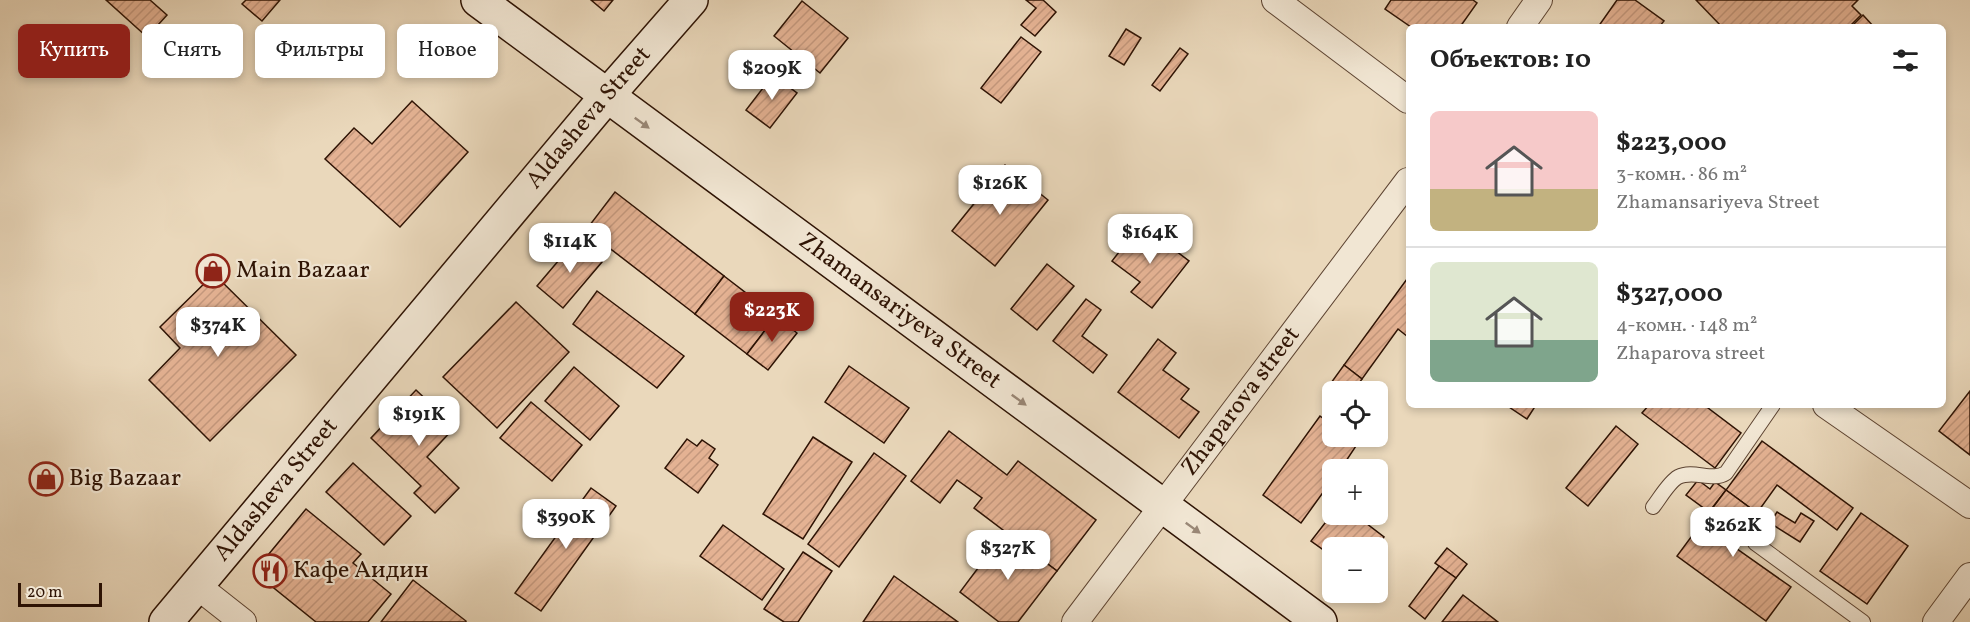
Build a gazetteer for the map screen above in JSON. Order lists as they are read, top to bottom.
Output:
{
  "streets": {
    "main road": ["Aldasheva Street", "Zhamansariyeva Street"],
    "street": ["Zhaparova street"]
  },
  "crossings": [
    ["Aldasheva Street", "Zhamansariyeva Street"],
    ["Zhamansariyeva Street", "Zhaparova street"]
  ],
  "one_way": ["Zhamansariyeva Street"],
  "places": {
    "shop": ["Main Bazaar", "Big Bazaar"],
    "restaurant": ["Кафе Аидин"]
  },
  "scale_bar": "20 m",
  "page": {
    "chip": [
      "Купить",
      "Снять",
      "Фильтры",
      "Новое"
    ],
    "heading": "Объектов: 10",
    "price": [
      "$209K",
      "$126K",
      "$164K",
      "$114K",
      "$223K",
      "$374K",
      "$191K",
      "$390K",
      "$262K",
      "$327K"
    ],
    "list": [
      {
        "name": "$223,000",
        "note": "3-комн. · 86 m² · Zhamansariyeva Street"
      },
      {
        "name": "$327,000",
        "note": "4-комн. · 148 m² · Zhaparova street"
      }
    ],
    "map_buttons": ["+", "−"],
    "scale": "20 m"
  }
}
